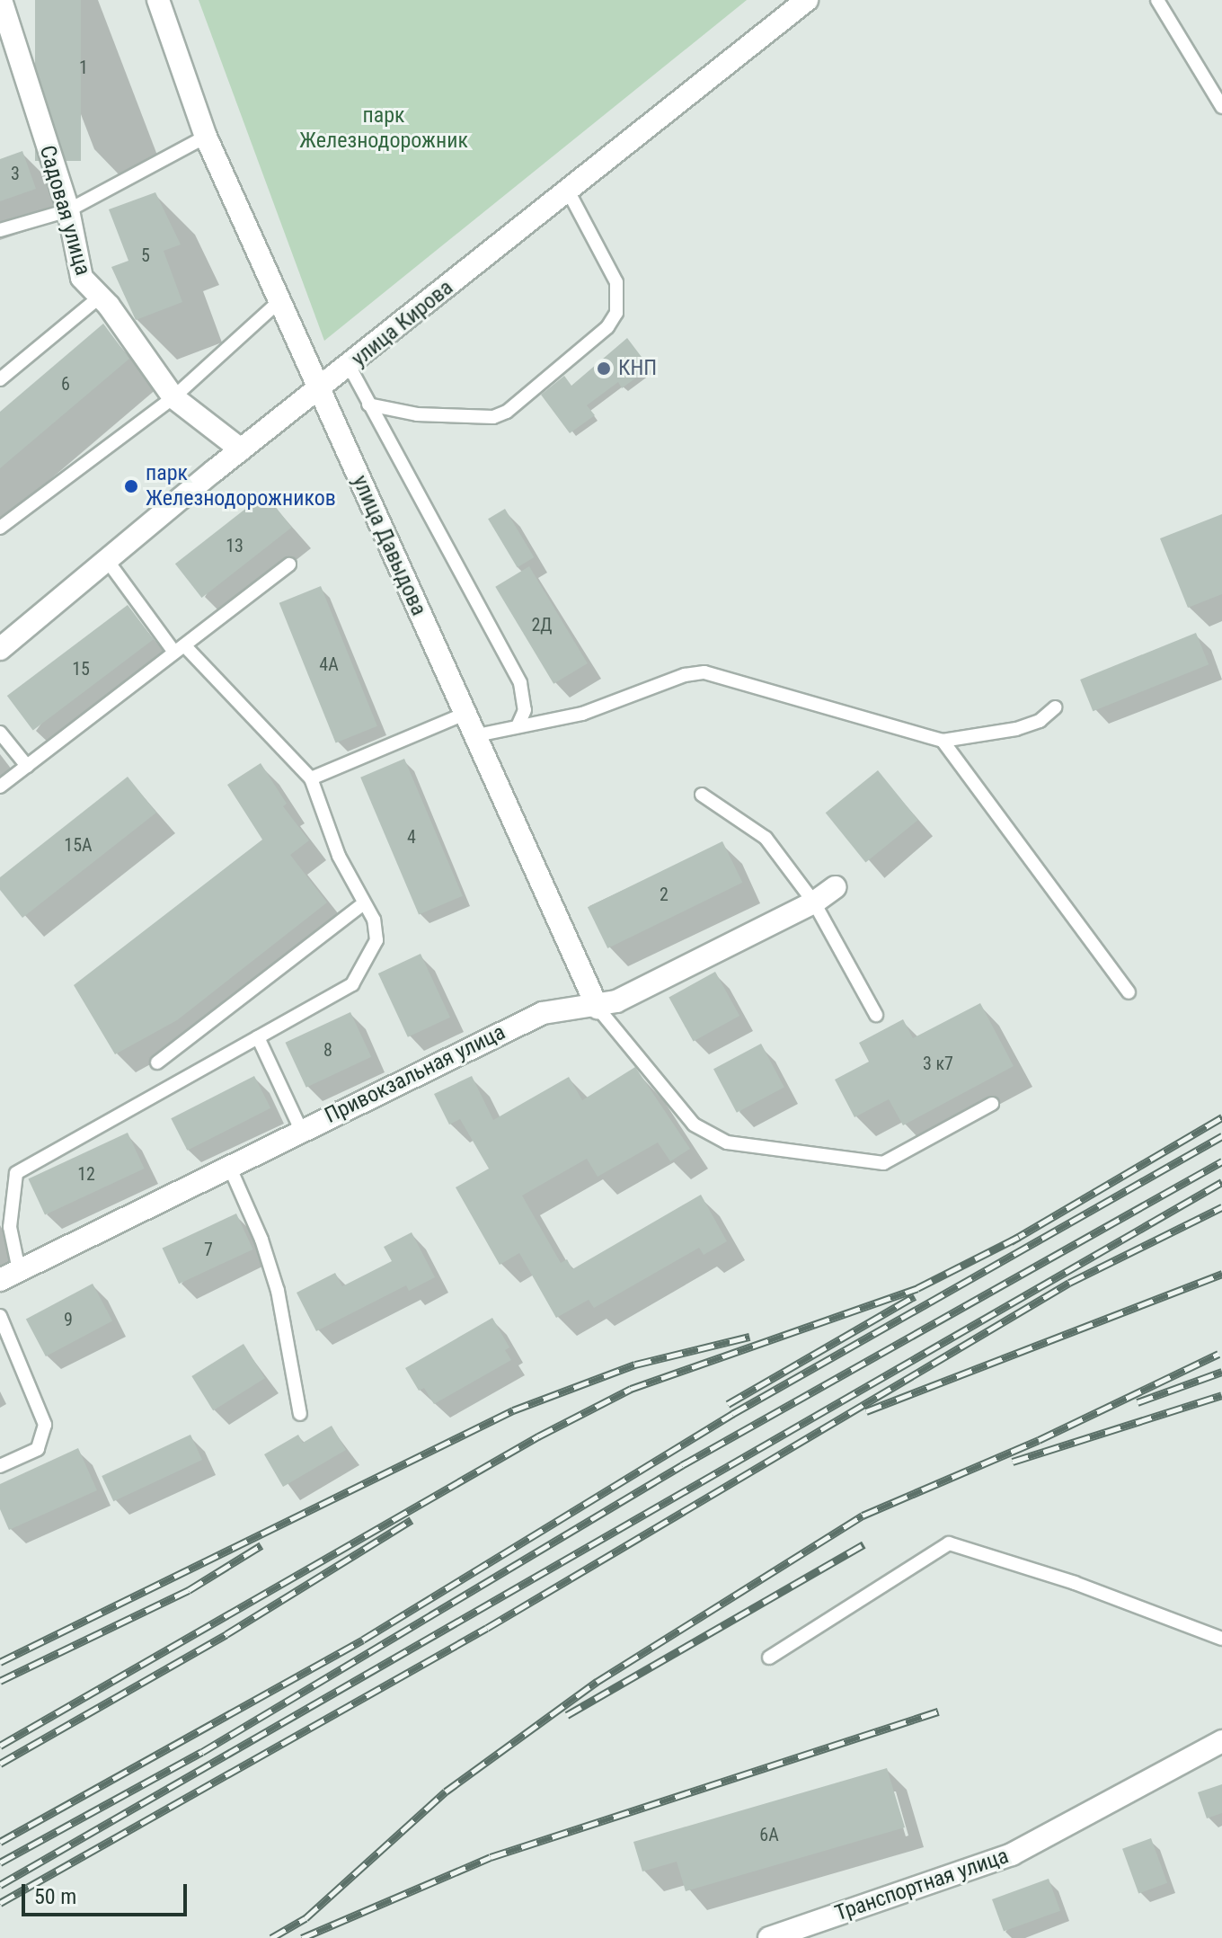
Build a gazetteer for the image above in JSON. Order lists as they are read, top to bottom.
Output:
{
  "streets": {
    "street": [
      "Садовая улица",
      "улица Кирова",
      "улица Давыдова",
      "Привокзальная улица",
      "Транспортная улица"
    ]
  },
  "crossings": [
    ["Садовая улица", "улица Кирова"],
    ["улица Кирова", "улица Давыдова"],
    ["улица Давыдова", "Привокзальная улица"]
  ],
  "parks": ["парк Железнодорожник"],
  "places": ["КНП", "парк Железнодорожников"],
  "house_numbers": [
    "1",
    "3",
    "5",
    "6",
    "13",
    "2Д",
    "4А",
    "15",
    "4",
    "15А",
    "2",
    "8",
    "3 к7",
    "12",
    "7",
    "9",
    "6А"
  ],
  "scale_bar": "50 m"
}
